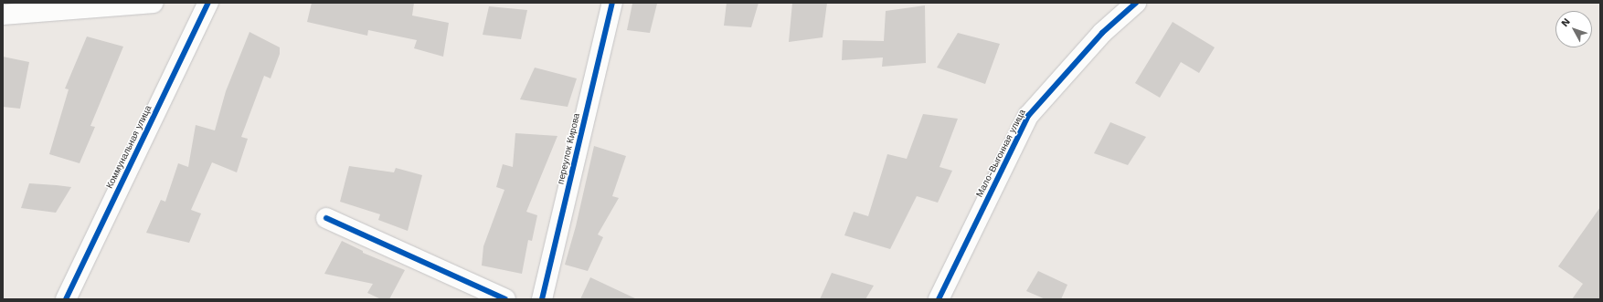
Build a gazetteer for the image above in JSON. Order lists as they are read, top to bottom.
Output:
{
  "streets": {
    "street": ["Коммунальная улица", "переулок Кирова", "Мало-Выгонная улица"]
  },
  "north": "top left"
}
